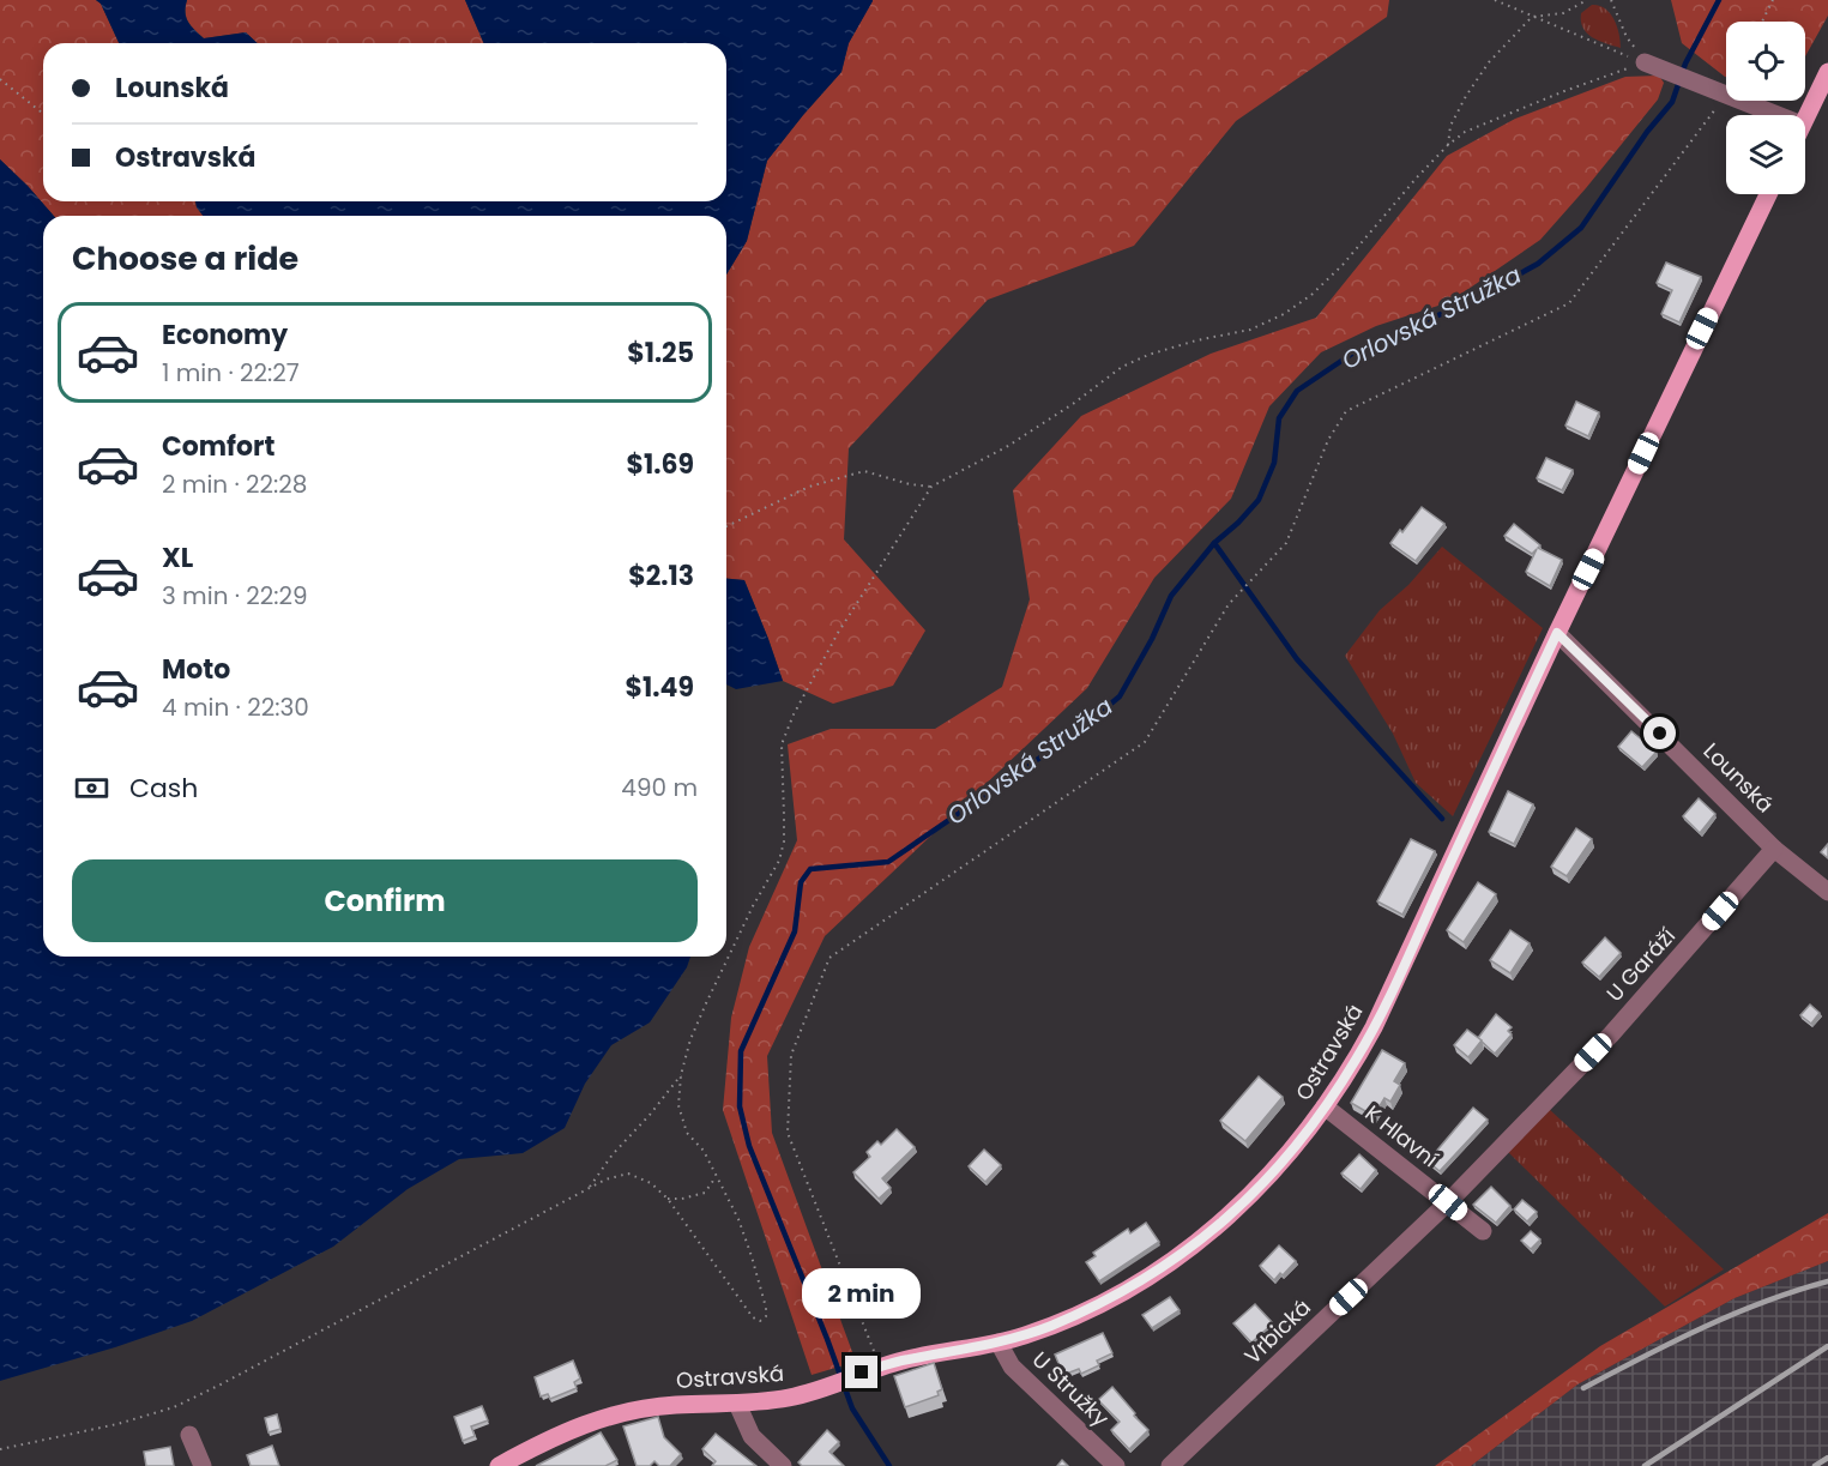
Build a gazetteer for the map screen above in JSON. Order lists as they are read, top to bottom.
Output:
{
  "streets": {
    "main road": ["Ostravská"],
    "street": [
      "Lounská",
      "U Garáží",
      "K Hlavní",
      "Vrbická",
      "U Stružky"
    ]
  },
  "crossings": [
    ["Lounská", "U Garáží"],
    ["Lounská", "Ostravská"],
    ["U Garáží", "K Hlavní"],
    ["U Garáží", "Vrbická"],
    ["Ostravská", "K Hlavní"],
    ["Ostravská", "U Stružky"],
    ["K Hlavní", "Vrbická"]
  ],
  "water": ["Orlovská Stružka"],
  "page": {
    "banner": ["Lounská", "Ostravská"],
    "heading": "Choose a ride",
    "list": [
      {
        "name": "Economy",
        "note": "1 min · 22:27",
        "value": "$1.25"
      },
      {
        "name": "Comfort",
        "note": "2 min · 22:28",
        "value": "$1.69"
      },
      {
        "name": "XL",
        "note": "3 min · 22:29",
        "value": "$2.13"
      },
      {
        "name": "Moto",
        "note": "4 min · 22:30",
        "value": "$1.49"
      }
    ],
    "pay": ["Cash", "490 m"],
    "buttons": "Confirm",
    "bubble": "2 min"
  }
}
